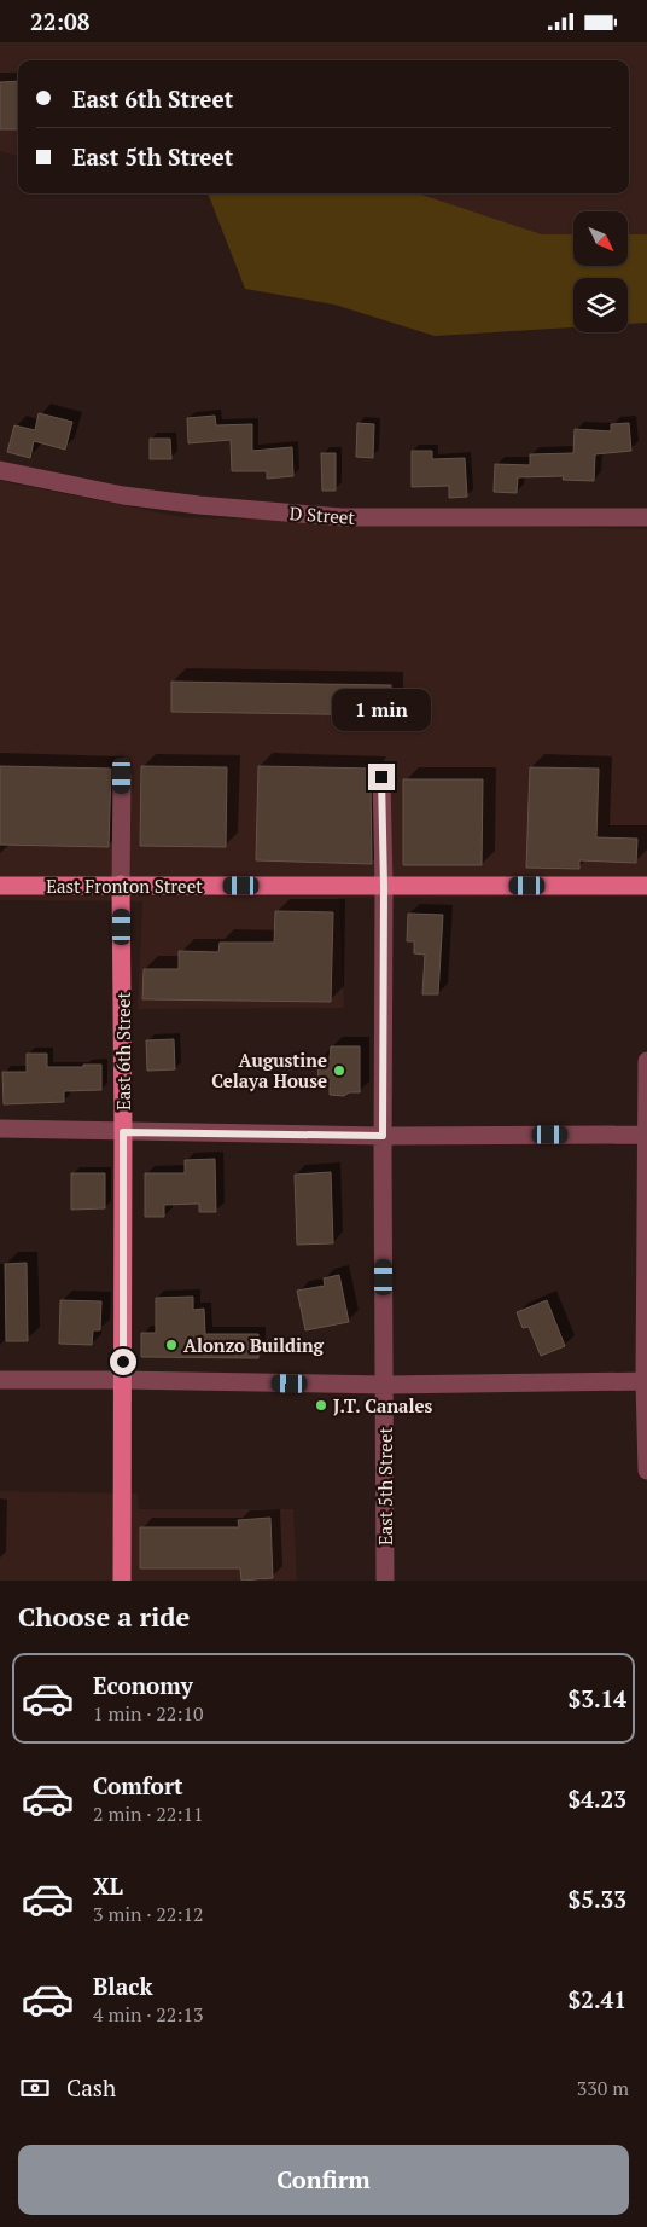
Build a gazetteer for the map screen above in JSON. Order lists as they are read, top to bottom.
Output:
{
  "streets": {
    "main road": ["East Fronton Street", "East 6th Street"],
    "street": ["D Street", "East 5th Street"]
  },
  "crossings": [
    ["East Fronton Street", "East 6th Street"],
    ["East Fronton Street", "East 5th Street"]
  ],
  "places": ["Augustine Celaya House", "Alonzo Building", "J.T. Canales"],
  "north": "bottom right",
  "page": {
    "status": "22:08",
    "banner": ["East 6th Street", "East 5th Street"],
    "bubble": "1 min",
    "heading": "Choose a ride",
    "list": [
      {
        "name": "Economy",
        "note": "1 min · 22:10",
        "value": "$3.14"
      },
      {
        "name": "Comfort",
        "note": "2 min · 22:11",
        "value": "$4.23"
      },
      {
        "name": "XL",
        "note": "3 min · 22:12",
        "value": "$5.33"
      },
      {
        "name": "Black",
        "note": "4 min · 22:13",
        "value": "$2.41"
      }
    ],
    "pay": ["Cash", "330 m"],
    "buttons": "Confirm"
  }
}
